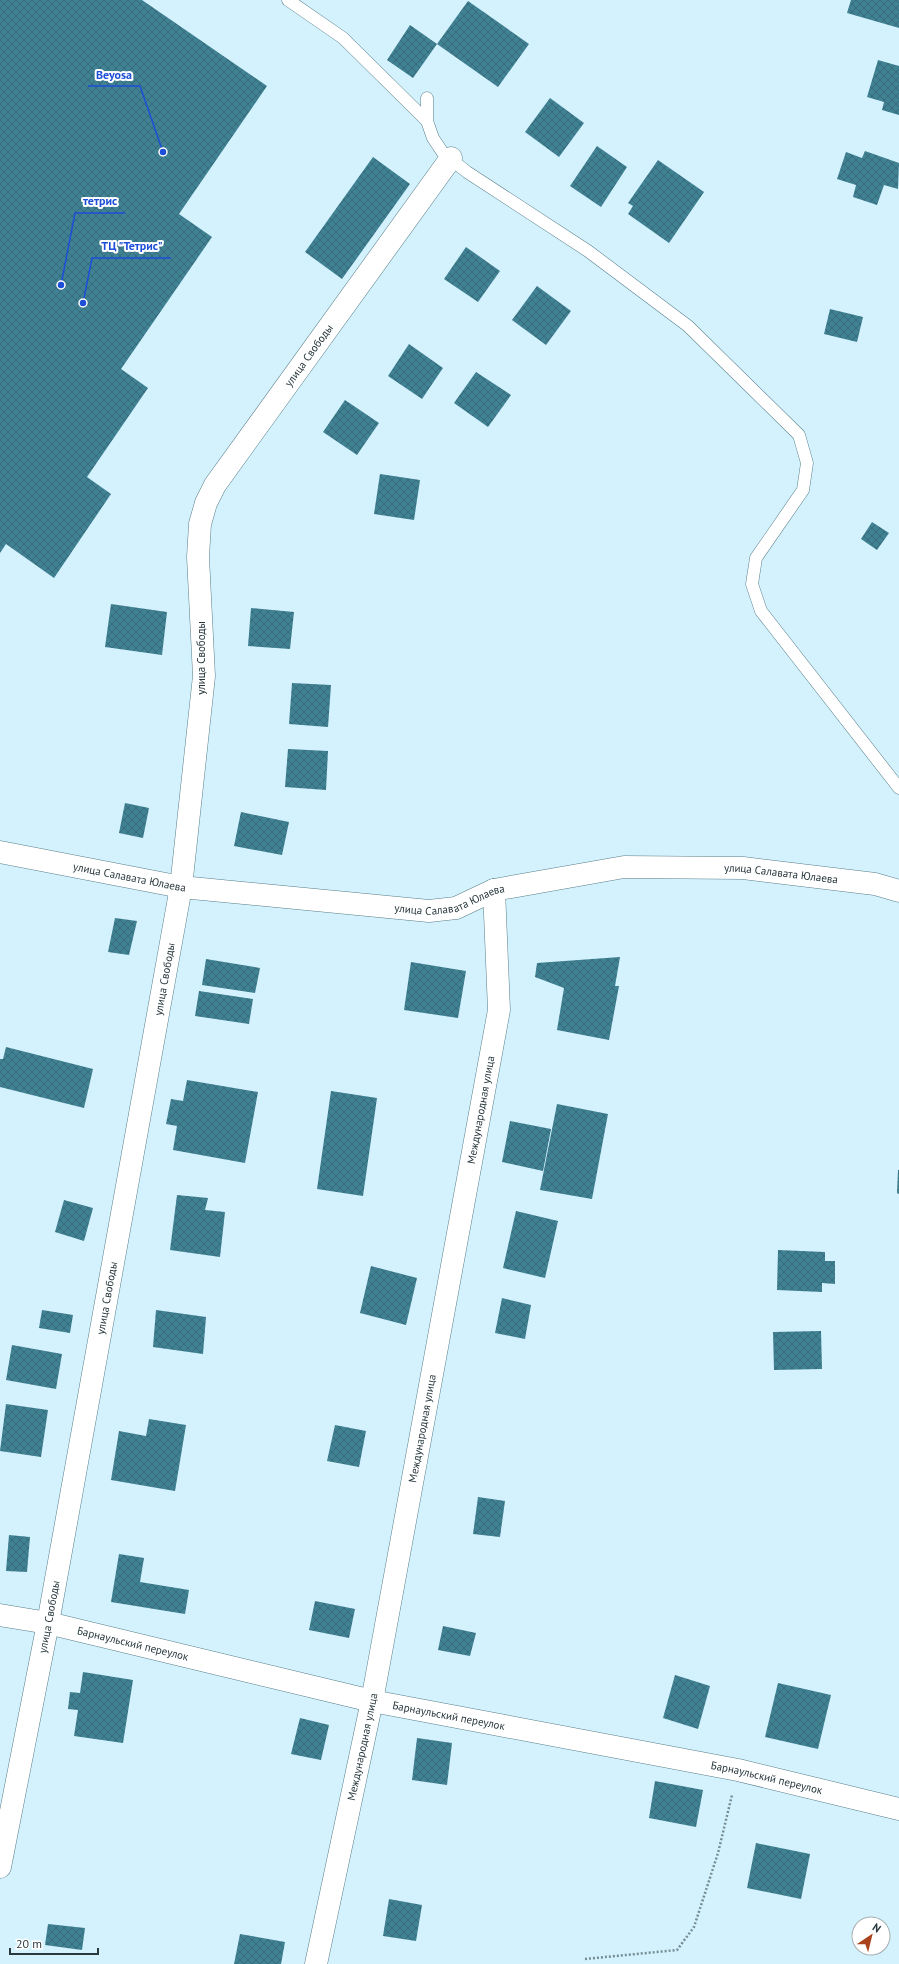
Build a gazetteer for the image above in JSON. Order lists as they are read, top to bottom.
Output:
{
  "streets": {
    "street": [
      "улица Свободы",
      "улица Салавата Юлаева",
      "Международная улица",
      "Барнаульский переулок"
    ]
  },
  "crossings": [
    ["улица Свободы", "улица Салавата Юлаева"],
    ["улица Свободы", "Барнаульский переулок"],
    ["улица Салавата Юлаева", "Международная улица"],
    ["Международная улица", "Барнаульский переулок"]
  ],
  "places": ["Beyosa", "тетрис", "ТЦ \"Тетрис\""],
  "scale_bar": "20 m",
  "north": "top right"
}
